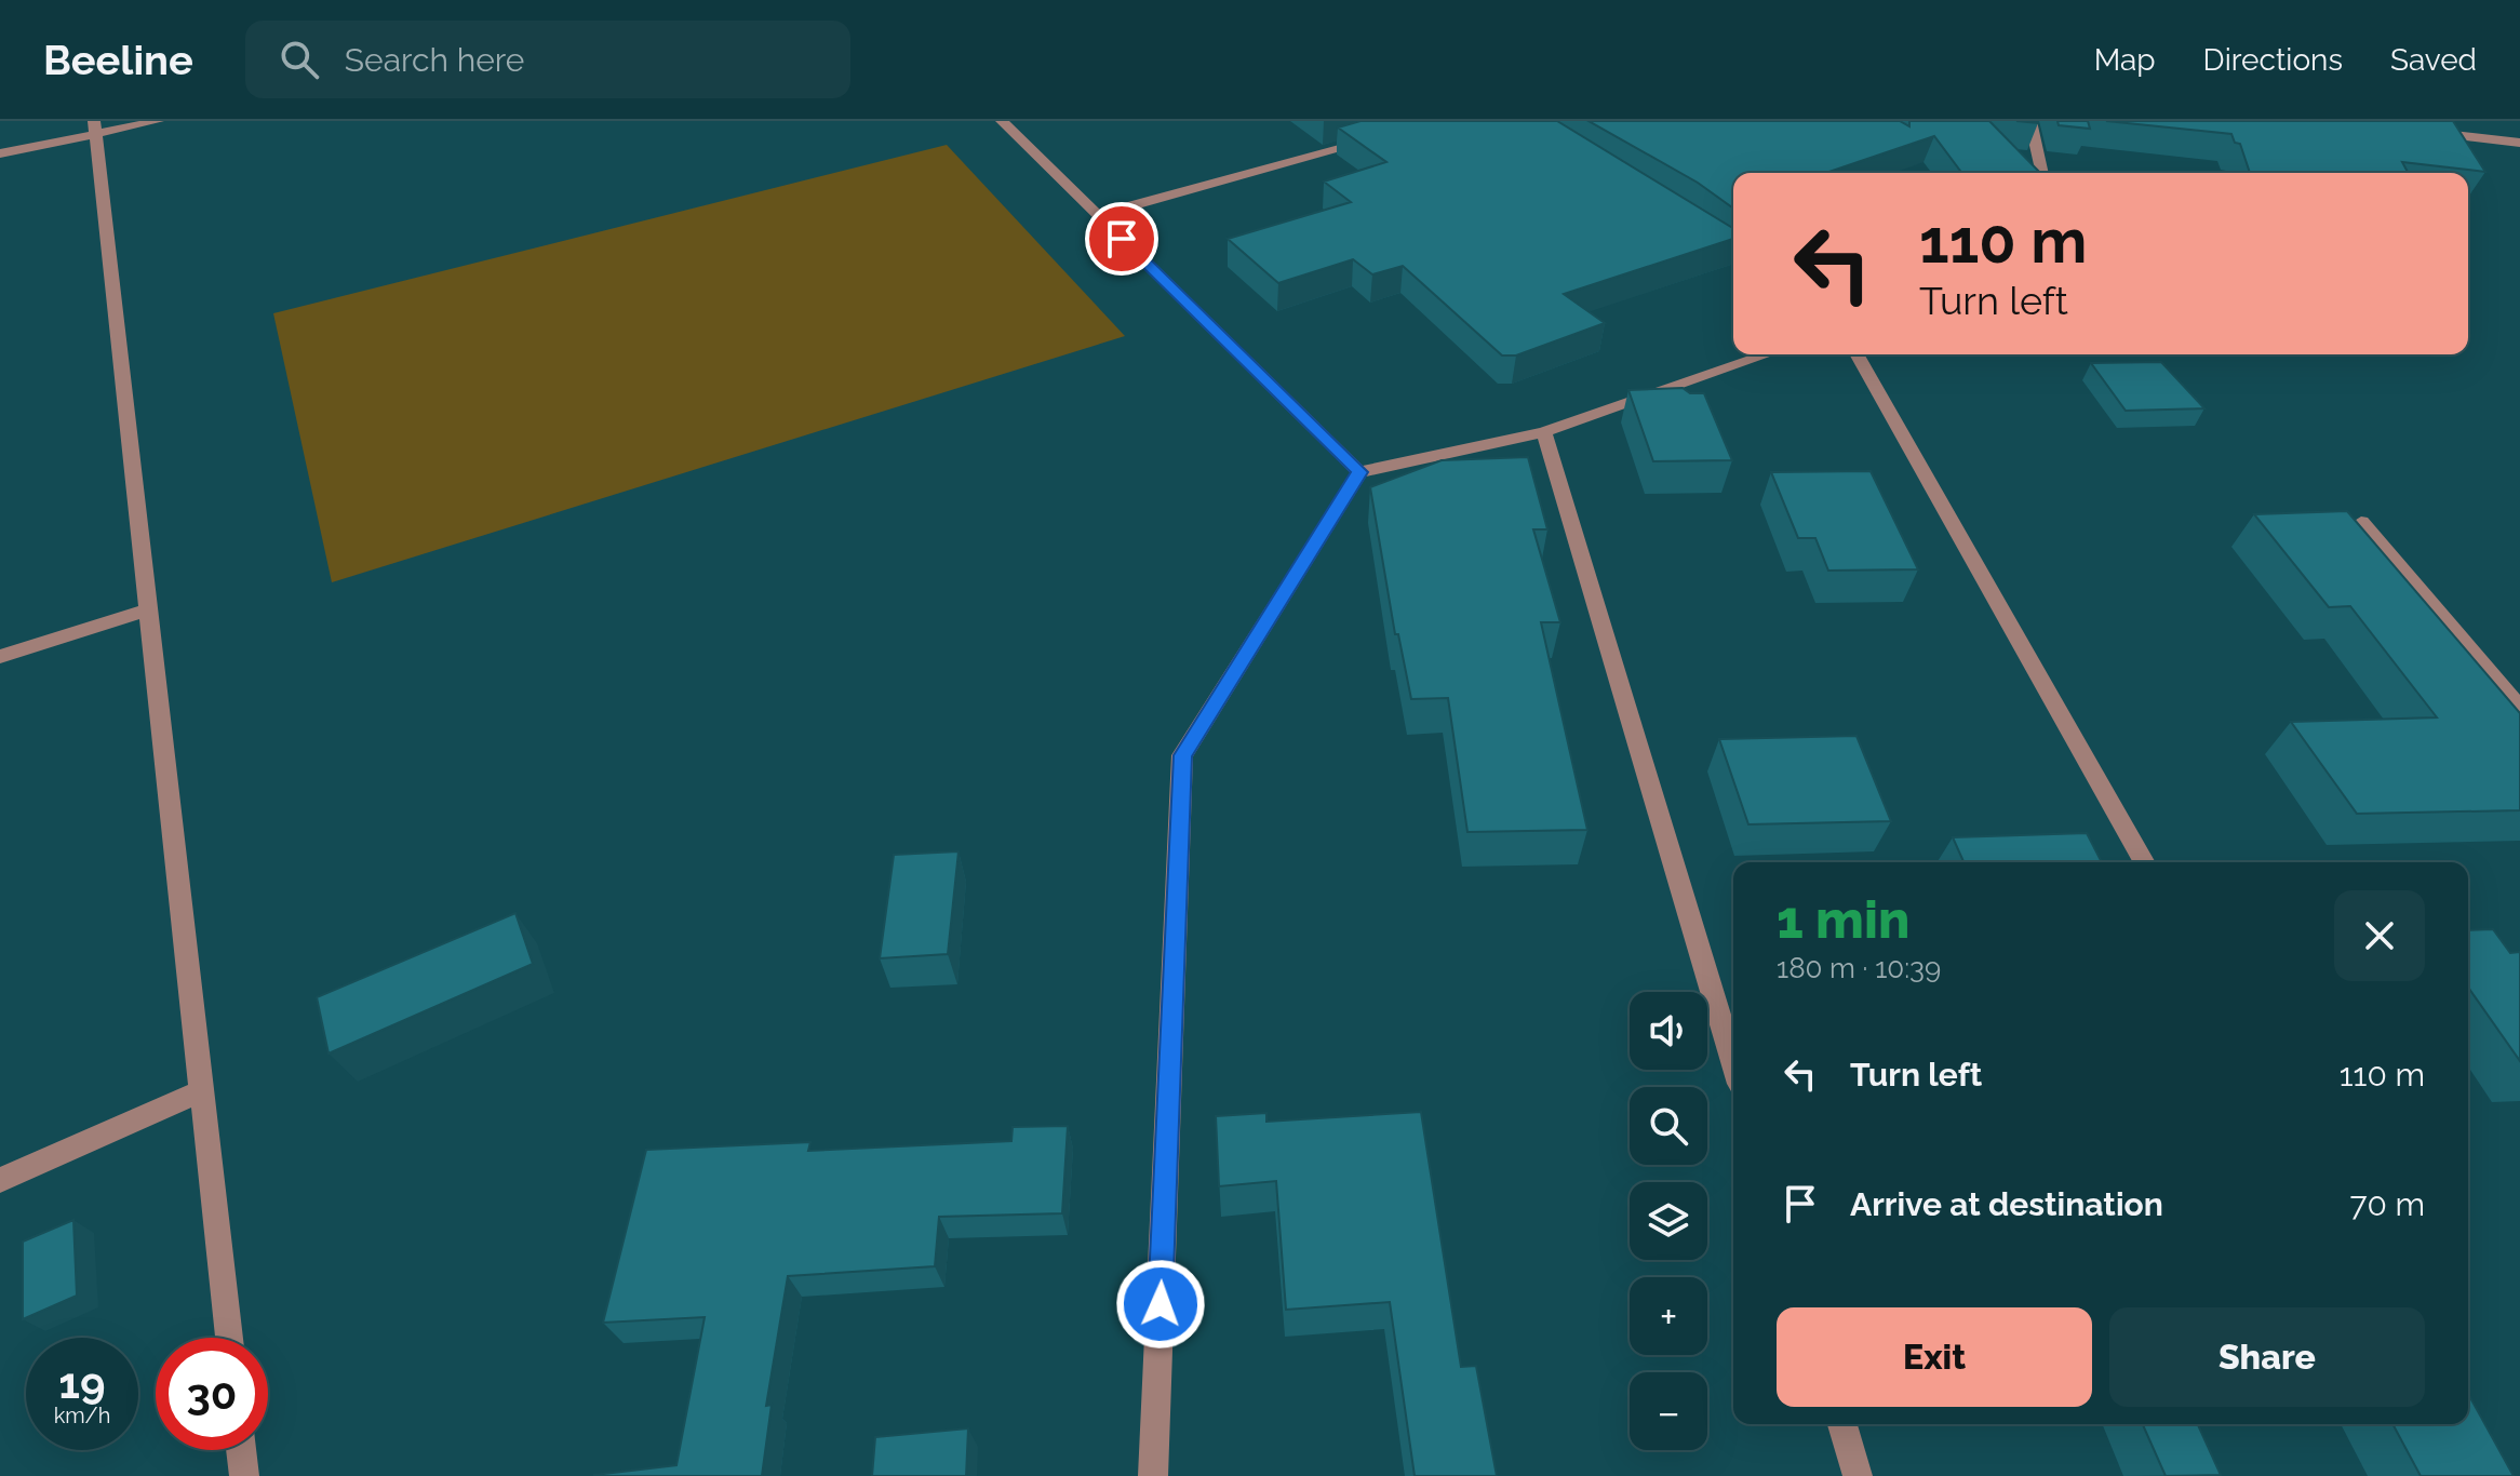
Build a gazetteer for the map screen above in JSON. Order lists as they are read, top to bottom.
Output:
{
  "page": {
    "header": "Beeline",
    "search": "Search here",
    "nav": ["Map", "Directions", "Saved"],
    "turn": ["110 m", "Turn left"],
    "heading": ["1 min", "180 m · 10:39"],
    "map_buttons": ["+", "−"],
    "list": [
      {
        "name": "Turn left",
        "value": "110 m"
      },
      {
        "name": "Arrive at destination",
        "value": "70 m"
      }
    ],
    "buttons": ["Exit", "Share"],
    "speed": "19 km/h",
    "limit": "30"
  }
}
